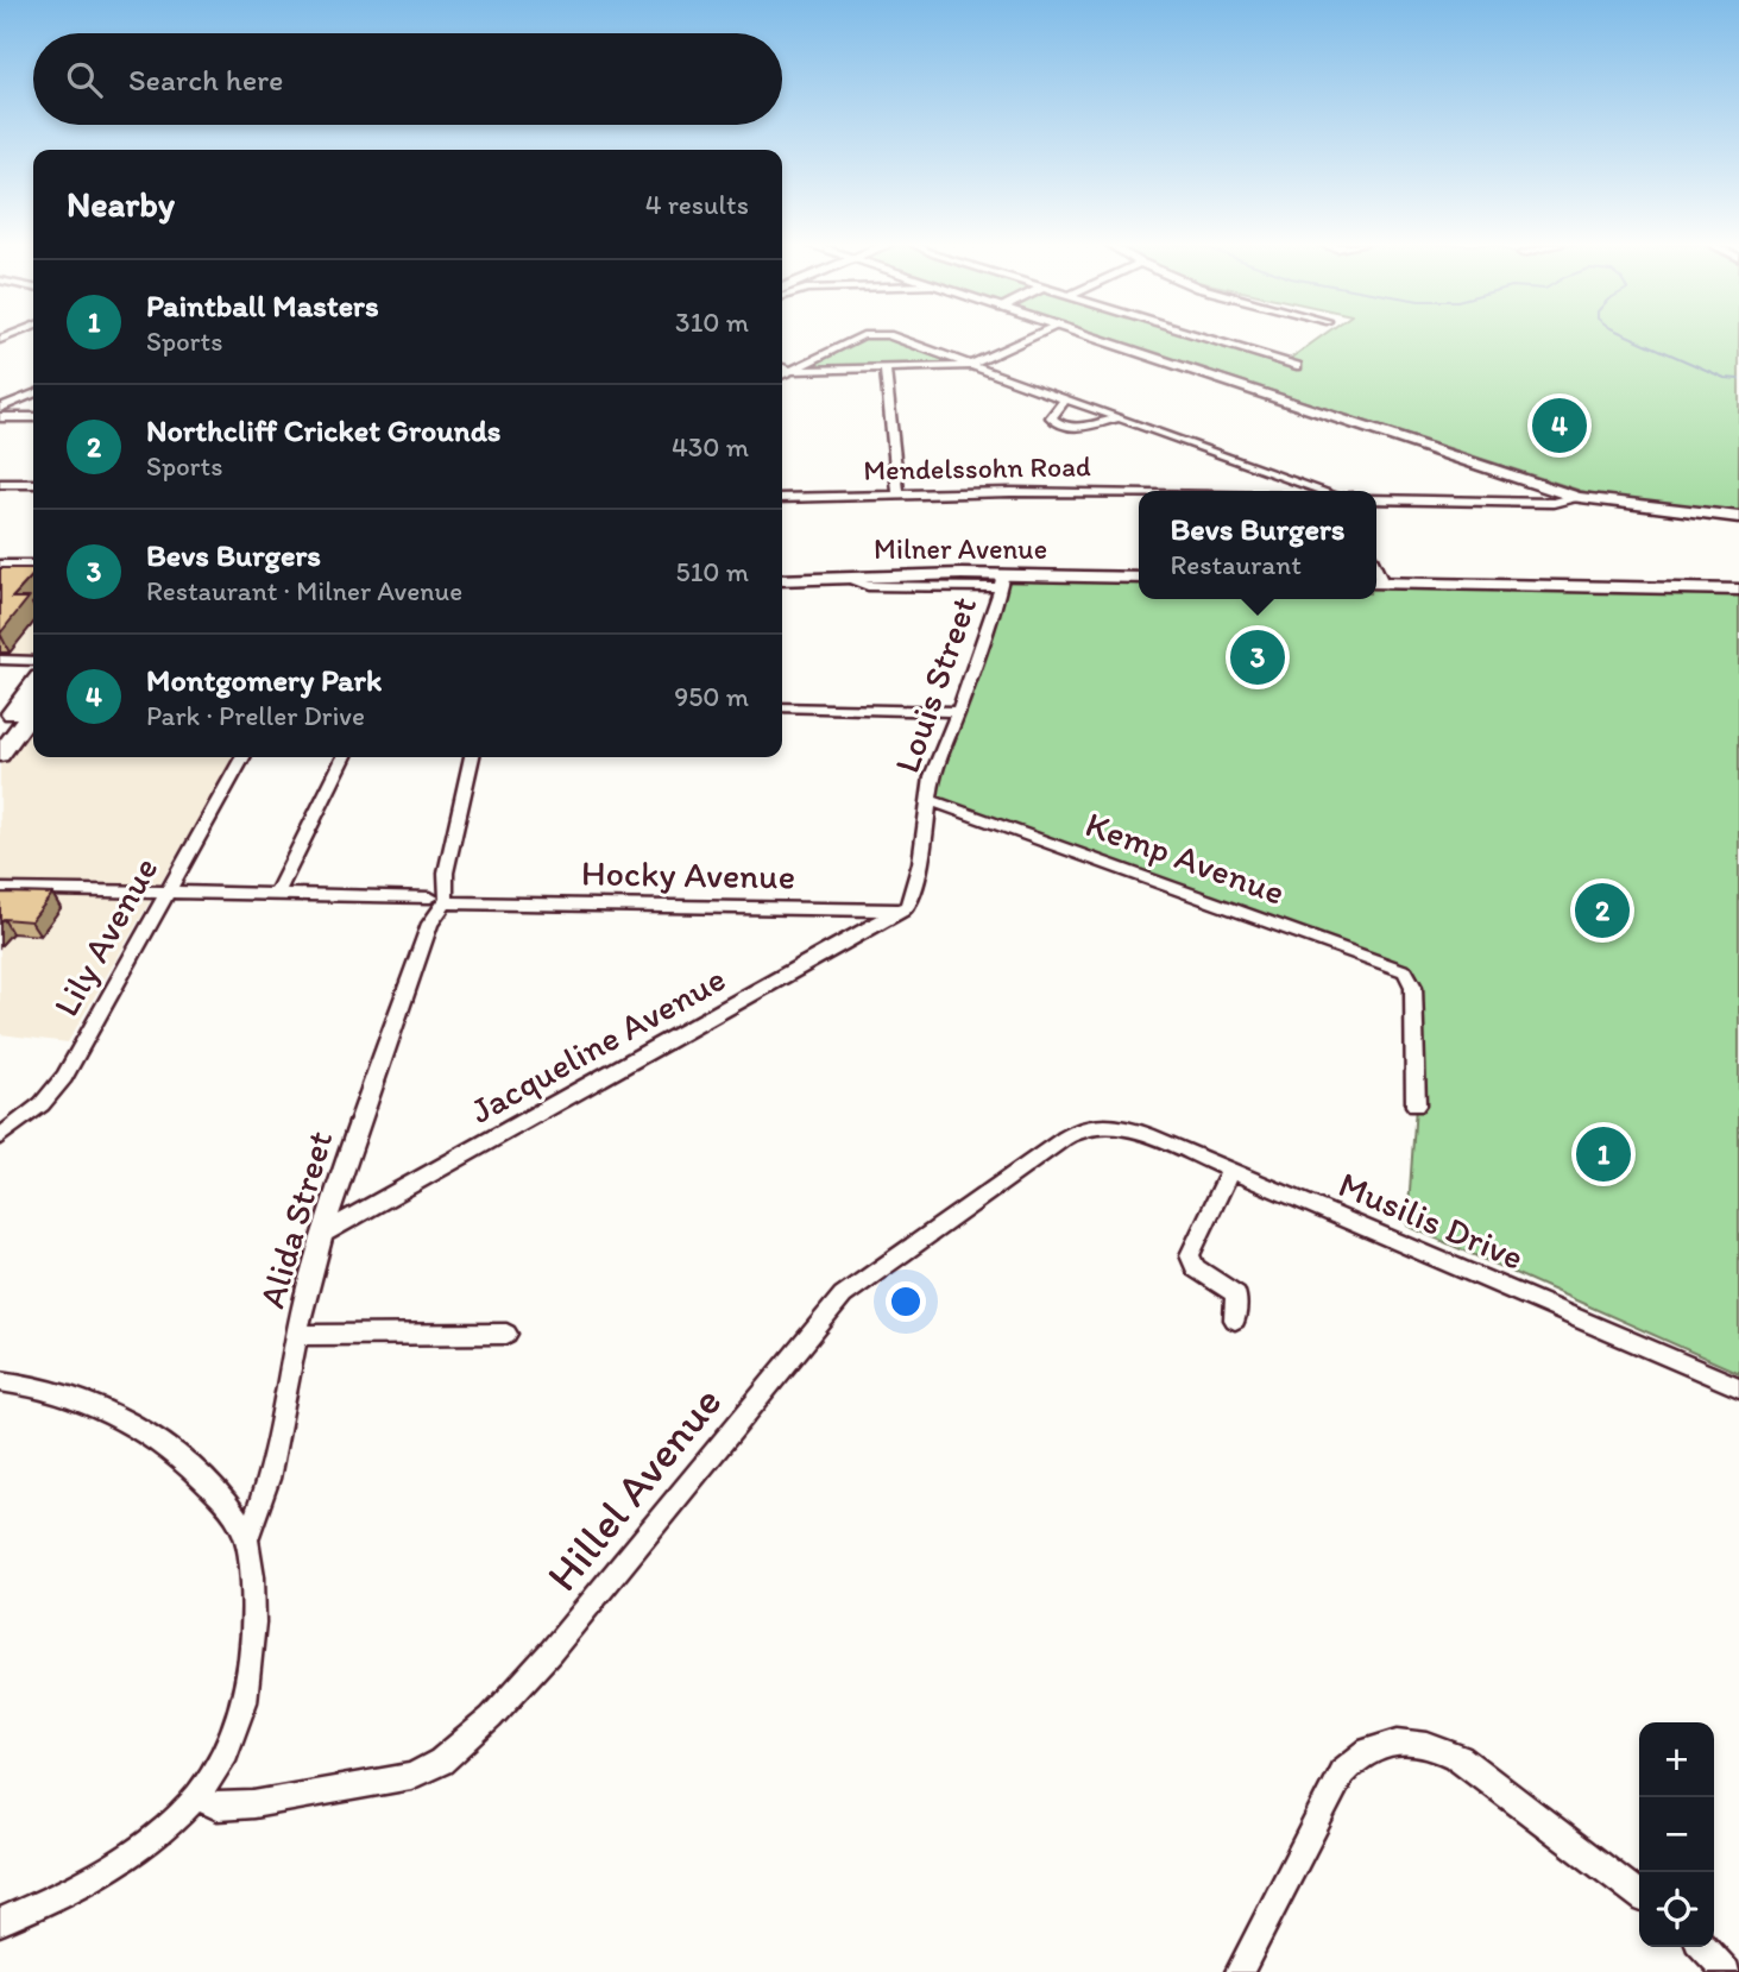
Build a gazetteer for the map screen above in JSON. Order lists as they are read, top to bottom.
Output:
{
  "streets": {
    "main road": ["Milner Avenue"],
    "street": [
      "Mendelssohn Road",
      "Louis Street",
      "Kemp Avenue",
      "Hocky Avenue",
      "Lily Avenue",
      "Jacqueline Avenue",
      "Alida Street",
      "Musilis Drive",
      "Hillel Avenue"
    ]
  },
  "crossings": [
    ["Milner Avenue", "Louis Street"],
    ["Louis Street", "Kemp Avenue"],
    ["Louis Street", "Hocky Avenue"],
    ["Louis Street", "Jacqueline Avenue"],
    ["Hocky Avenue", "Lily Avenue"],
    ["Hocky Avenue", "Jacqueline Avenue"],
    ["Hocky Avenue", "Alida Street"],
    ["Jacqueline Avenue", "Alida Street"],
    ["Musilis Drive", "Hillel Avenue"]
  ],
  "page": {
    "search": "Search here",
    "heading": ["Nearby", "4 results"],
    "list": [
      {
        "mark": "1",
        "name": "Paintball Masters",
        "note": "Sports",
        "value": "310 m"
      },
      {
        "mark": "2",
        "name": "Northcliff Cricket Grounds",
        "note": "Sports",
        "value": "430 m"
      },
      {
        "mark": "3",
        "name": "Bevs Burgers",
        "note": "Restaurant · Milner Avenue",
        "value": "510 m"
      },
      {
        "mark": "4",
        "name": "Montgomery Park",
        "note": "Park · Preller Drive",
        "value": "950 m"
      }
    ],
    "pins": [
      "4",
      "3",
      "2",
      "1"
    ],
    "popup": ["Bevs Burgers", "Restaurant"],
    "map_buttons": ["+", "−"]
  }
}
